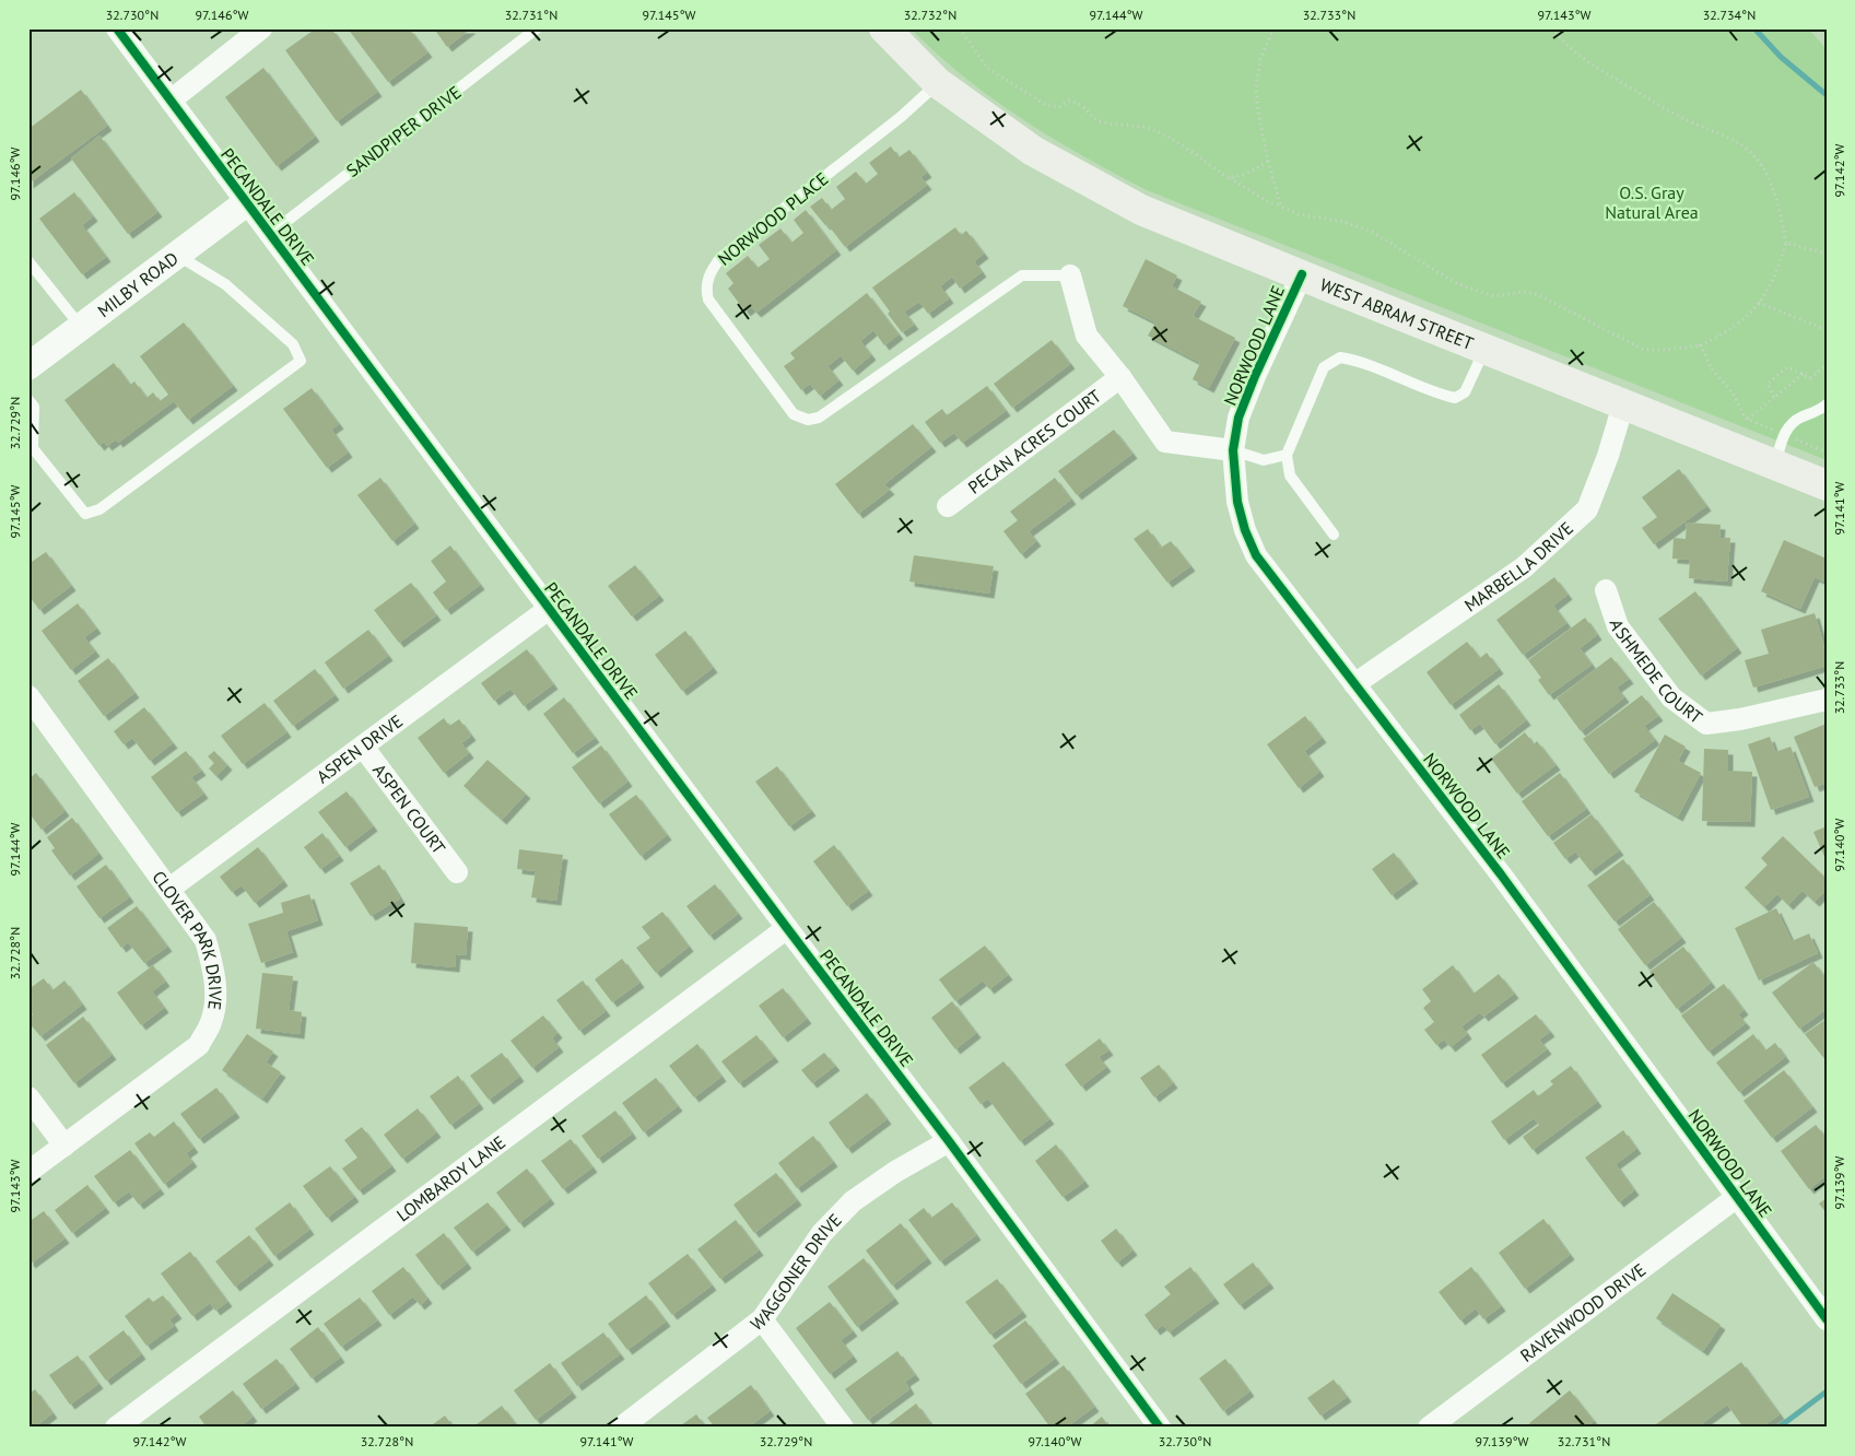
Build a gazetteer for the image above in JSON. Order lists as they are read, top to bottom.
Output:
{
  "streets": {
    "main road": ["WEST ABRAM STREET"],
    "street": [
      "PECANDALE DRIVE",
      "MILBY ROAD",
      "NORWOOD LANE",
      "PECAN ACRES COURT",
      "MARBELLA DRIVE",
      "ASHMEDE COURT",
      "ASPEN DRIVE",
      "ASPEN COURT",
      "CLOVER PARK DRIVE",
      "LOMBARDY LANE",
      "WAGGONER DRIVE",
      "RAVENWOOD DRIVE"
    ],
    "lane": ["SANDPIPER DRIVE", "NORWOOD PLACE"]
  },
  "crossings": [
    ["SANDPIPER DRIVE", "PECANDALE DRIVE"],
    ["PECANDALE DRIVE", "MILBY ROAD"],
    ["PECANDALE DRIVE", "ASPEN DRIVE"],
    ["PECANDALE DRIVE", "LOMBARDY LANE"],
    ["PECANDALE DRIVE", "WAGGONER DRIVE"],
    ["NORWOOD PLACE", "WEST ABRAM STREET"],
    ["WEST ABRAM STREET", "NORWOOD LANE"],
    ["WEST ABRAM STREET", "MARBELLA DRIVE"],
    ["NORWOOD LANE", "MARBELLA DRIVE"],
    ["NORWOOD LANE", "RAVENWOOD DRIVE"],
    ["ASPEN DRIVE", "ASPEN COURT"],
    ["ASPEN DRIVE", "CLOVER PARK DRIVE"]
  ],
  "parks": ["O.S. Gray Natural Area"],
  "coordinates": [
    "32.730°N",
    "97.146°W",
    "32.731°N",
    "97.145°W",
    "32.732°N",
    "97.144°W",
    "32.733°N",
    "97.143°W",
    "32.734°N",
    "97.142°W",
    "32.729°N",
    "97.141°W",
    "97.140°W",
    "32.728°N",
    "97.139°W"
  ]
}
